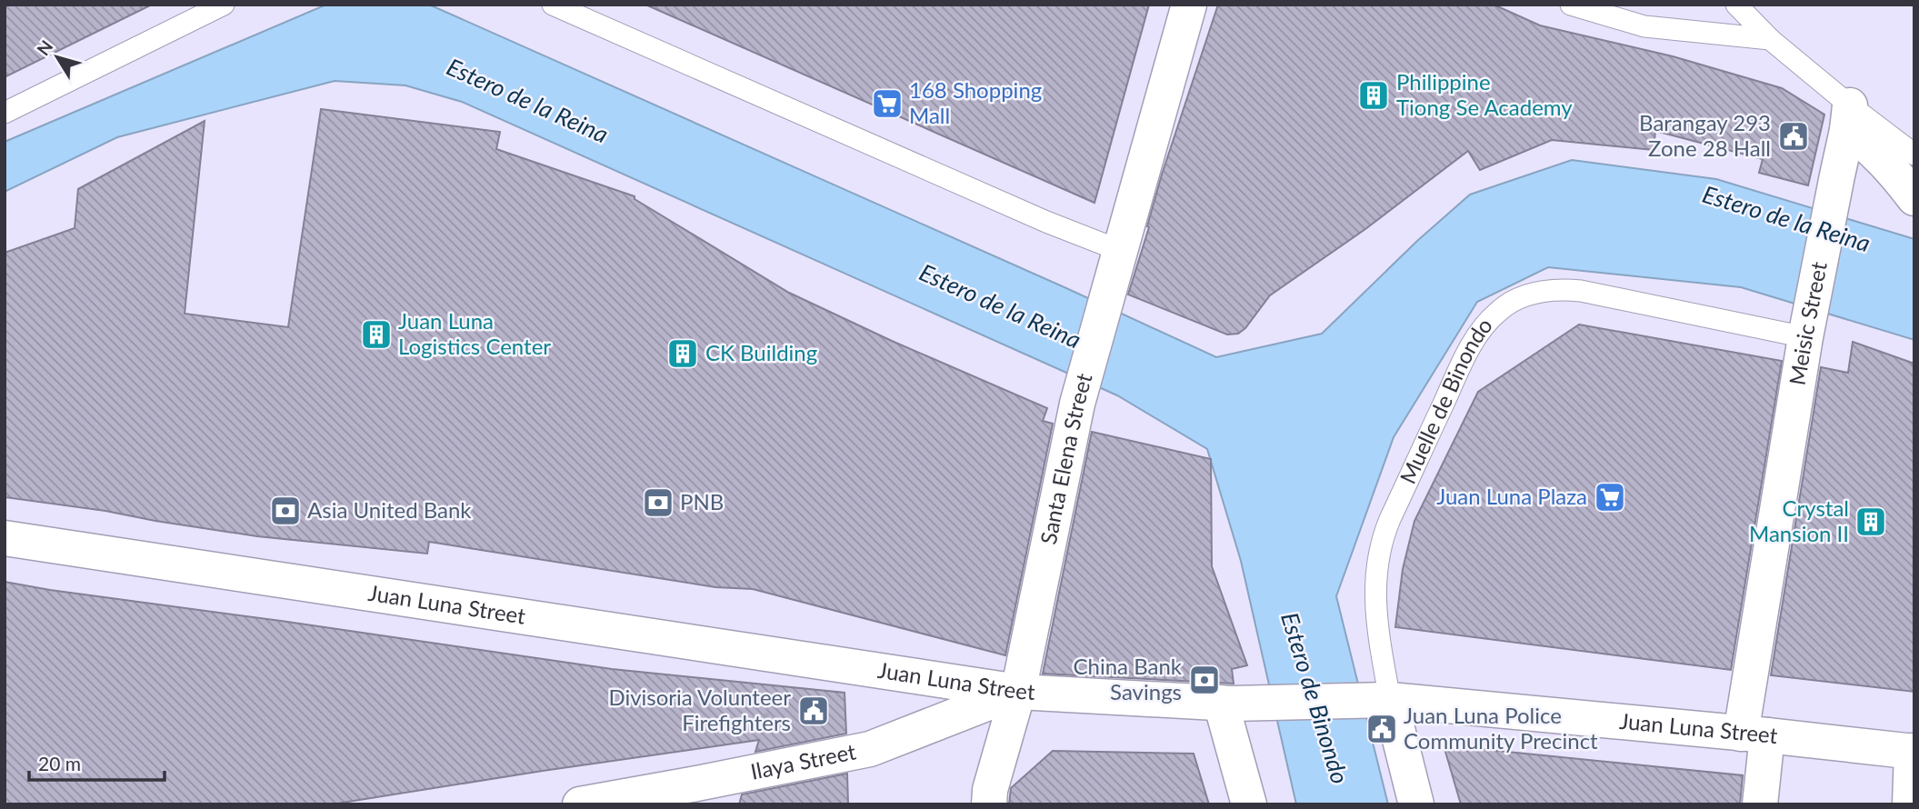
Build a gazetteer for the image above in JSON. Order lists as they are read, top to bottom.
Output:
{
  "streets": {
    "street": [
      "Meisic Street",
      "Muelle de Binondo",
      "Santa Elena Street",
      "Juan Luna Street",
      "Ilaya Street"
    ]
  },
  "crossings": [
    ["Meisic Street", "Muelle de Binondo"],
    ["Meisic Street", "Juan Luna Street"],
    ["Muelle de Binondo", "Juan Luna Street"],
    ["Santa Elena Street", "Juan Luna Street"],
    ["Santa Elena Street", "Ilaya Street"],
    ["Juan Luna Street", "Ilaya Street"]
  ],
  "water": ["Estero de la Reina", "Estero de Binondo"],
  "places": {
    "building": [
      "Philippine Tiong Se Academy",
      "Juan Luna Logistics Center",
      "CK Building",
      "Crystal Mansion II"
    ],
    "supermarket": ["168 Shopping Mall", "Juan Luna Plaza"],
    "public building": ["Barangay 293 Zone 28 Hall", "Divisoria Volunteer Firefighters", "Juan Luna Police Community Precinct"],
    "bank": ["PNB", "Asia United Bank", "China Bank Savings"]
  },
  "scale_bar": "20 m",
  "north": "top left"
}
